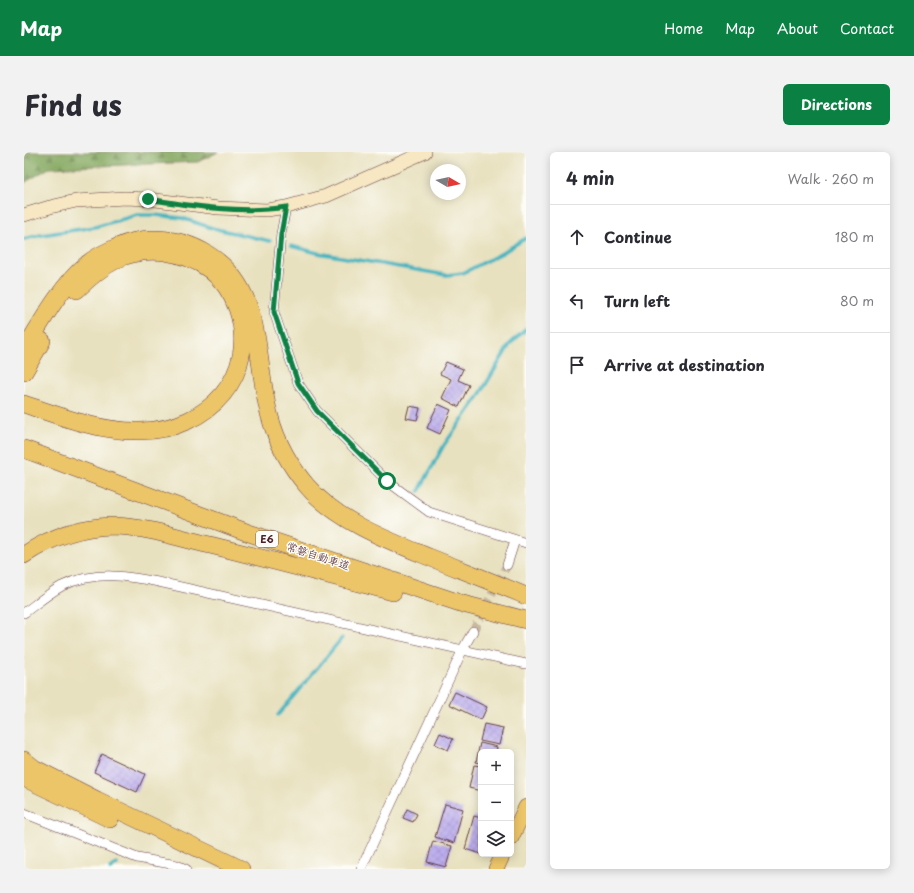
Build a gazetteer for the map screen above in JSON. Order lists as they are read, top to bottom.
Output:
{
  "streets": {
    "highway": ["E6", "常磐自動車道"]
  },
  "north": "right",
  "page": {
    "header": "Map",
    "nav": [
      "Home",
      "Map",
      "About",
      "Contact"
    ],
    "title": "Find us",
    "buttons": "Directions",
    "heading": ["4 min", "Walk · 260 m"],
    "list": [
      ["Continue", "180 m"],
      ["Turn left", "80 m"],
      "Arrive at destination"
    ],
    "map_buttons": ["+", "−"]
  }
}
